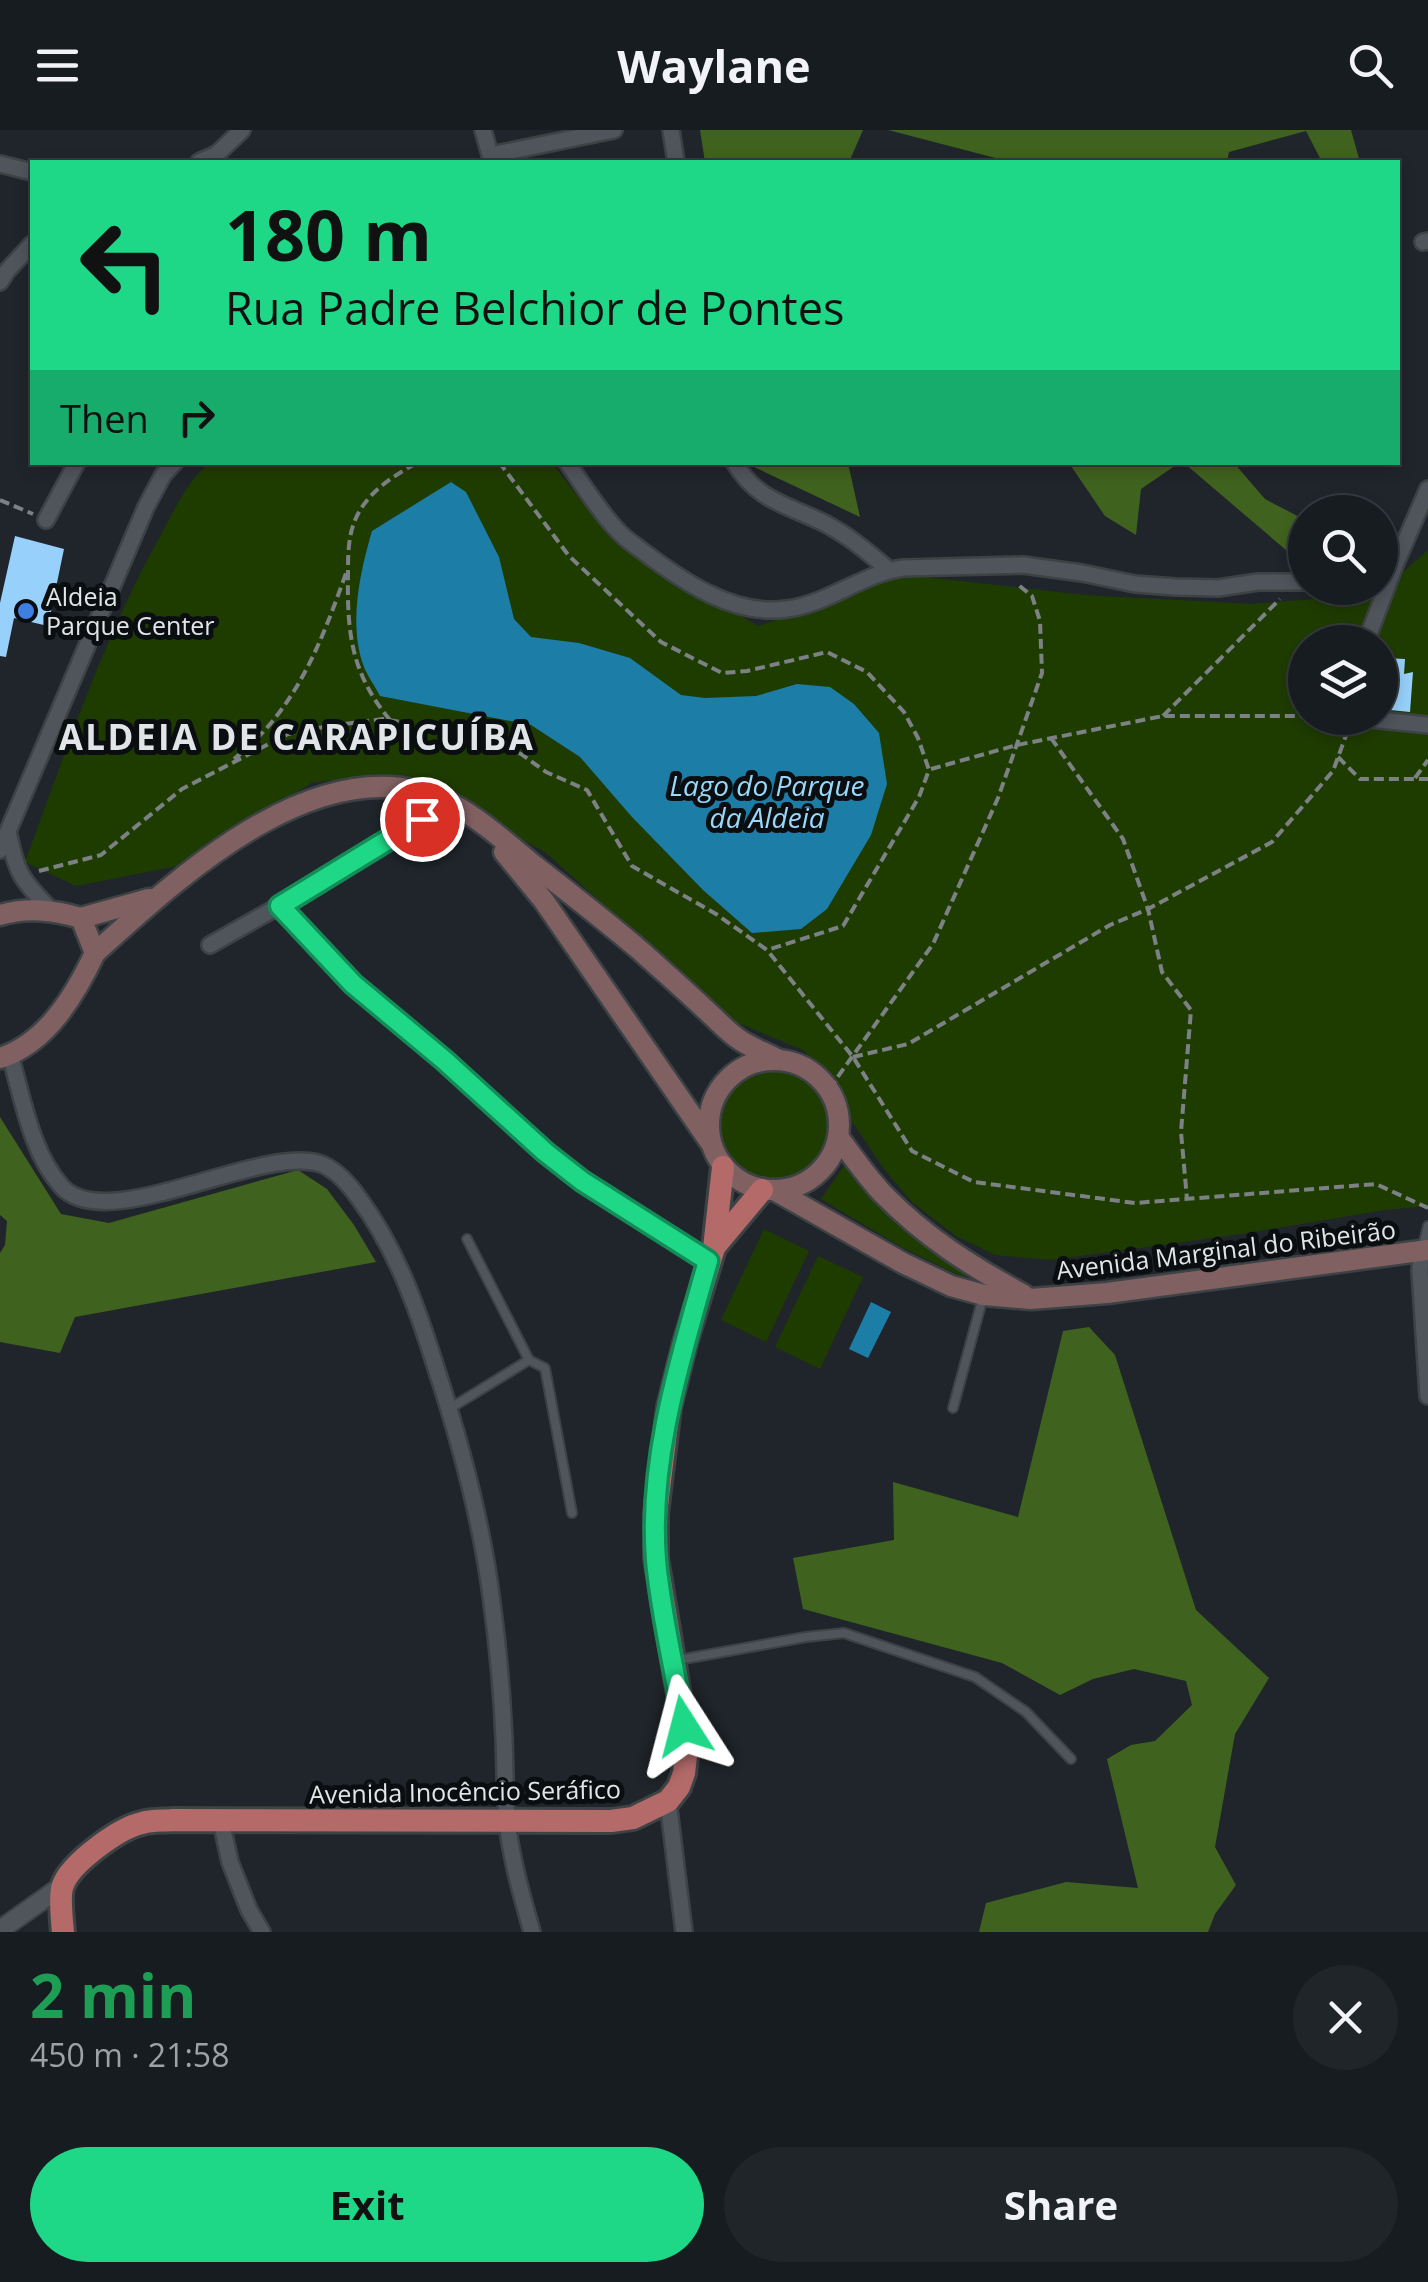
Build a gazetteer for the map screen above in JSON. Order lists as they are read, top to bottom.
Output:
{
  "streets": {
    "main road": ["Avenida Marginal do Ribeirão", "Avenida Inocêncio Seráfico"]
  },
  "districts": ["ALDEIA DE CARAPICUÍBA"],
  "water": ["Lago do Parque da Aldeia"],
  "places": ["Aldeia Parque Center"],
  "page": {
    "header": "Waylane",
    "turn": ["180 m", "Rua Padre Belchior de Pontes"],
    "then": "Then",
    "heading": ["2 min", "450 m · 21:58"],
    "buttons": ["Exit", "Share"]
  }
}
